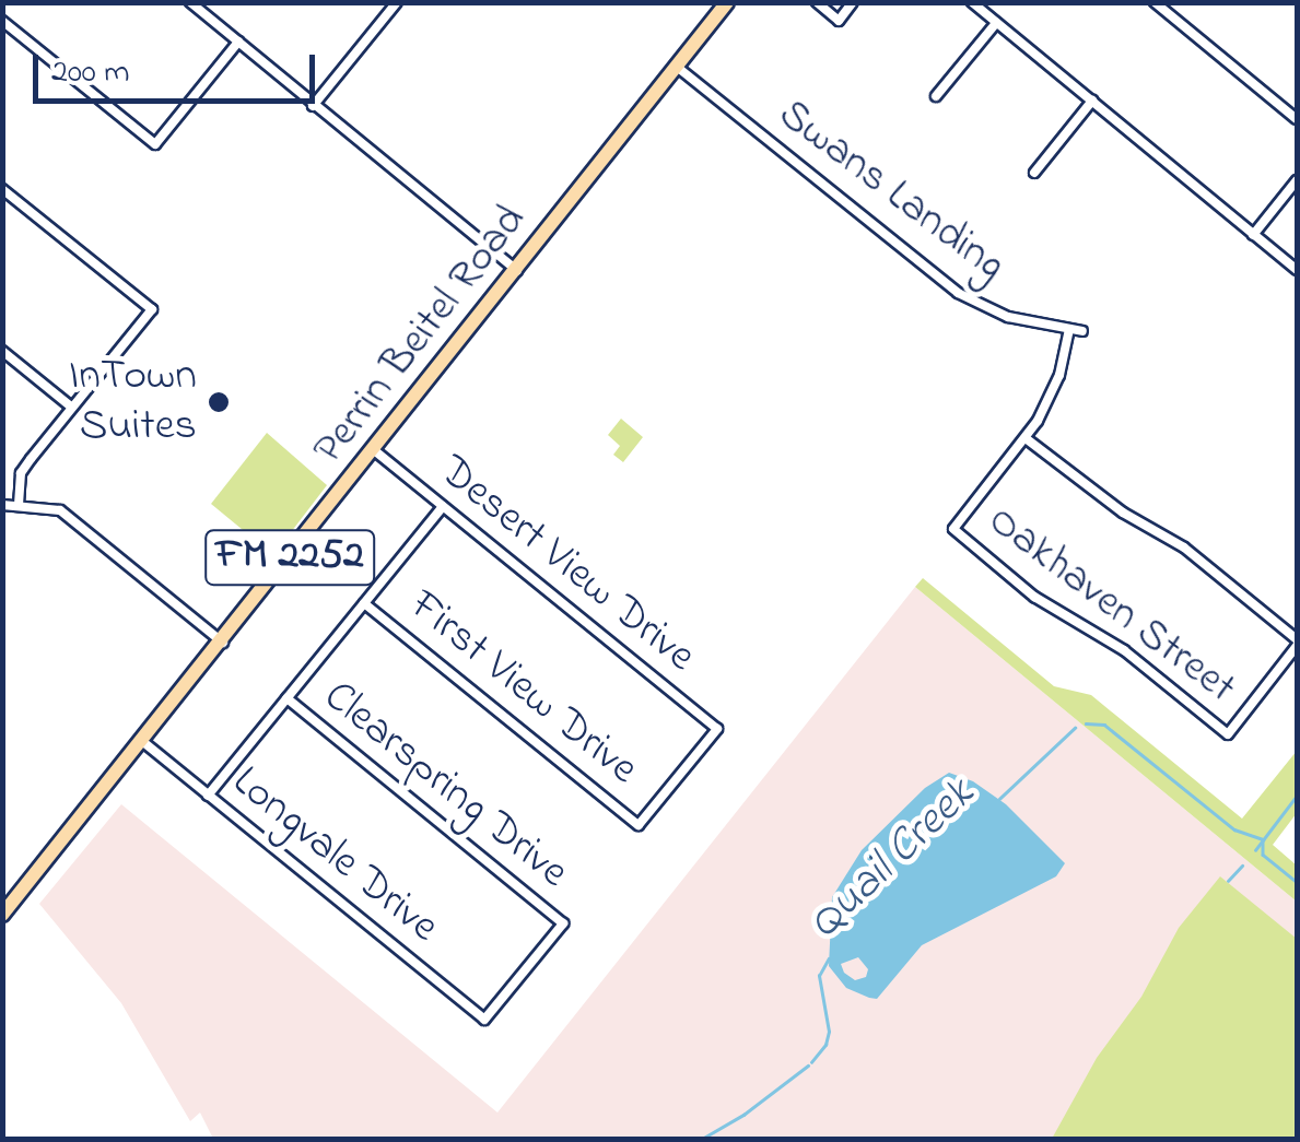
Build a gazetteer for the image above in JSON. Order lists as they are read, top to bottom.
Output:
{
  "streets": {
    "main road": ["Perrin Beitel Road", "FM 2252"],
    "street": [
      "Swans Landing",
      "Desert View Drive",
      "Oakhaven Street",
      "First View Drive",
      "Clearspring Drive",
      "Longvale Drive"
    ]
  },
  "crossings": [
    ["Swans Landing", "Perrin Beitel Road"],
    ["Perrin Beitel Road", "Desert View Drive"],
    ["Perrin Beitel Road", "Longvale Drive"],
    ["Desert View Drive", "First View Drive"],
    ["Clearspring Drive", "Longvale Drive"]
  ],
  "water": ["Quail Creek"],
  "places": ["InTown Suites"],
  "scale_bar": "200 m"
}
